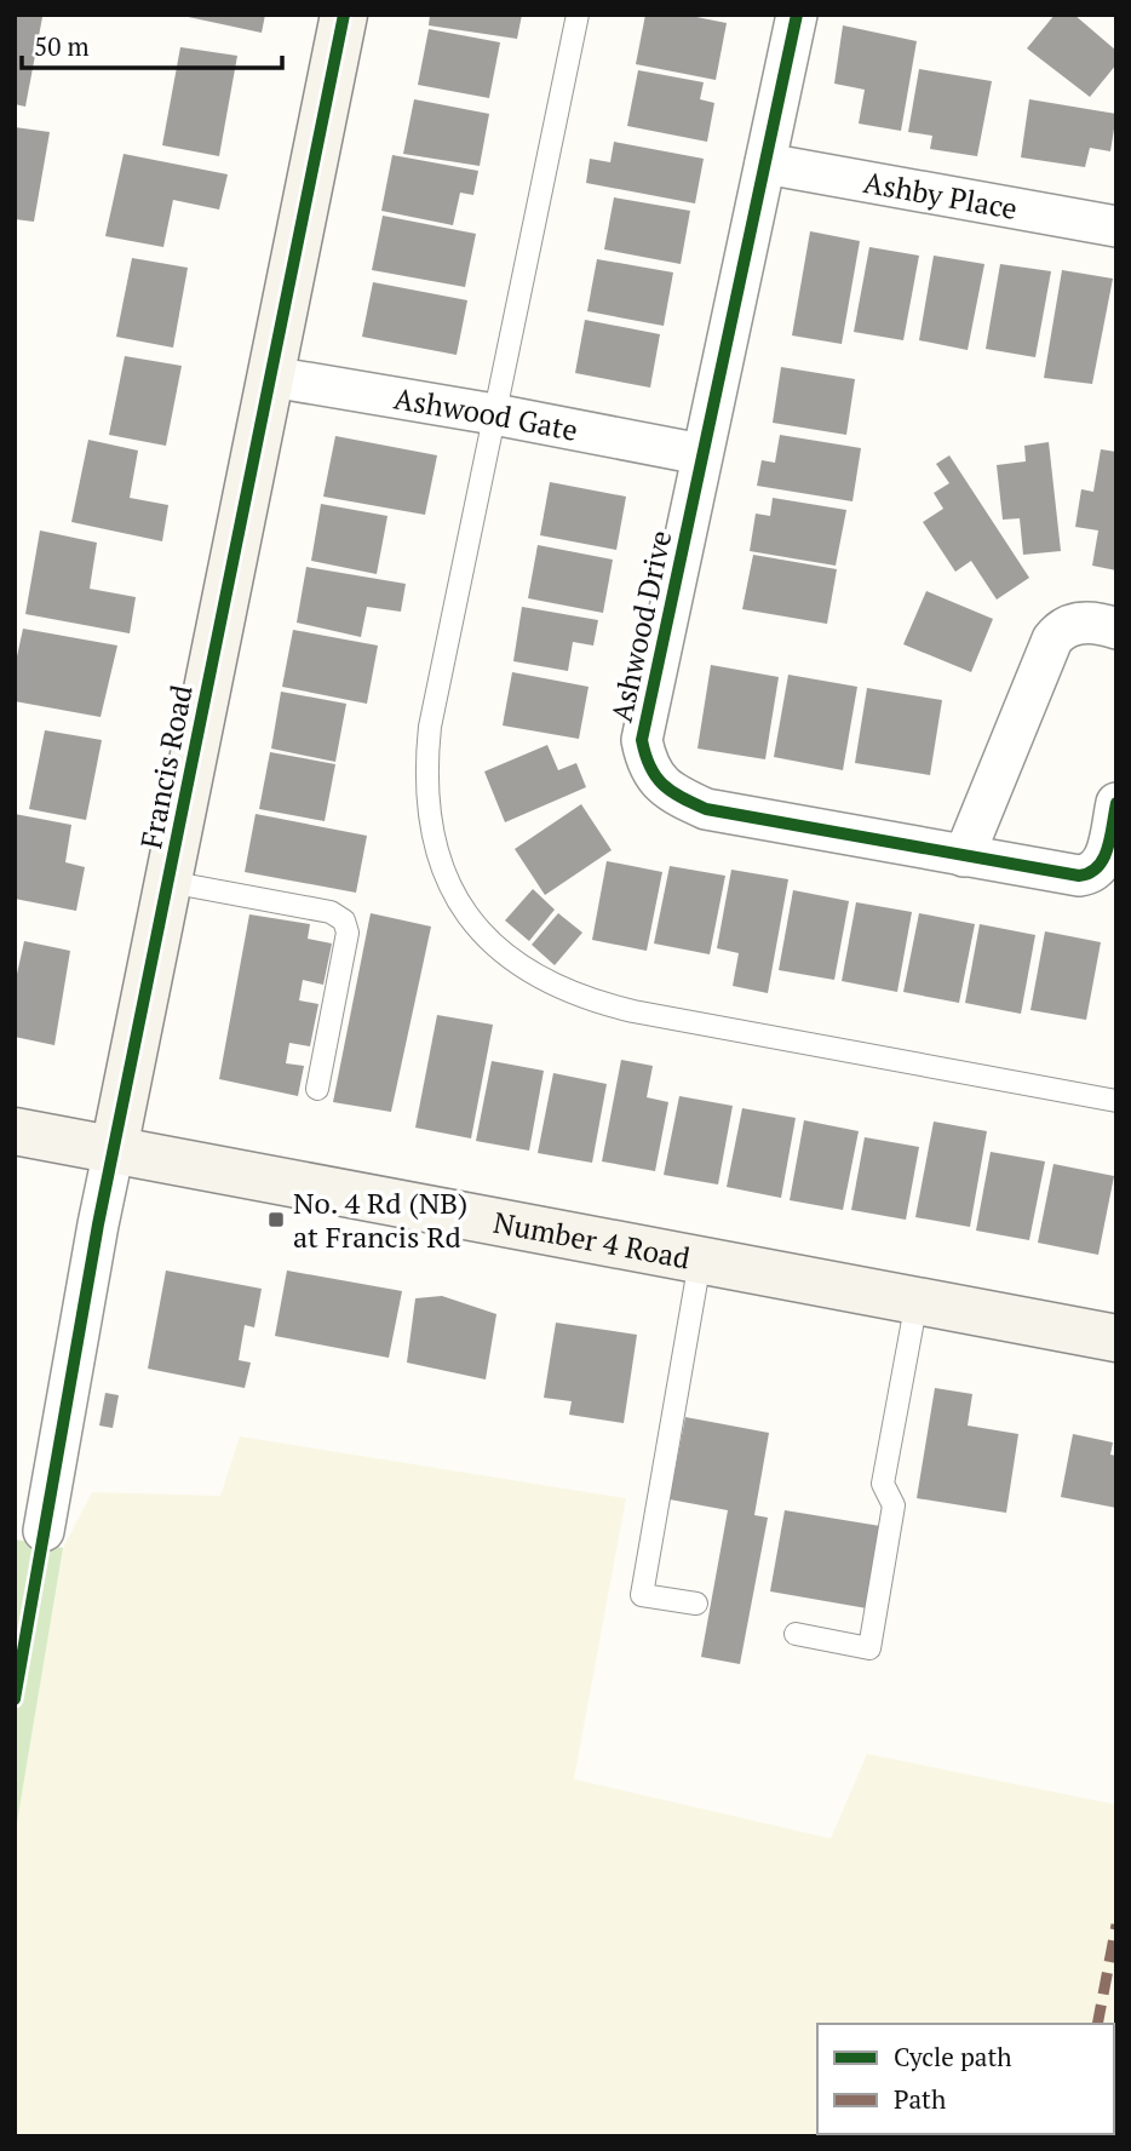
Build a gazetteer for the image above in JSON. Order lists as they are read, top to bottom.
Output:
{
  "streets": {
    "street": [
      "Ashby Place",
      "Ashwood Gate",
      "Ashwood Drive",
      "Francis Road",
      "Number 4 Road"
    ]
  },
  "crossings": [
    ["Ashby Place", "Ashwood Drive"],
    ["Ashwood Gate", "Ashwood Drive"],
    ["Ashwood Gate", "Francis Road"],
    ["Francis Road", "Number 4 Road"]
  ],
  "places": {
    "transit": ["No. 4 Rd (NB) at Francis Rd"]
  },
  "legend": ["Cycle path", "Path"],
  "scale_bar": "50 m"
}
